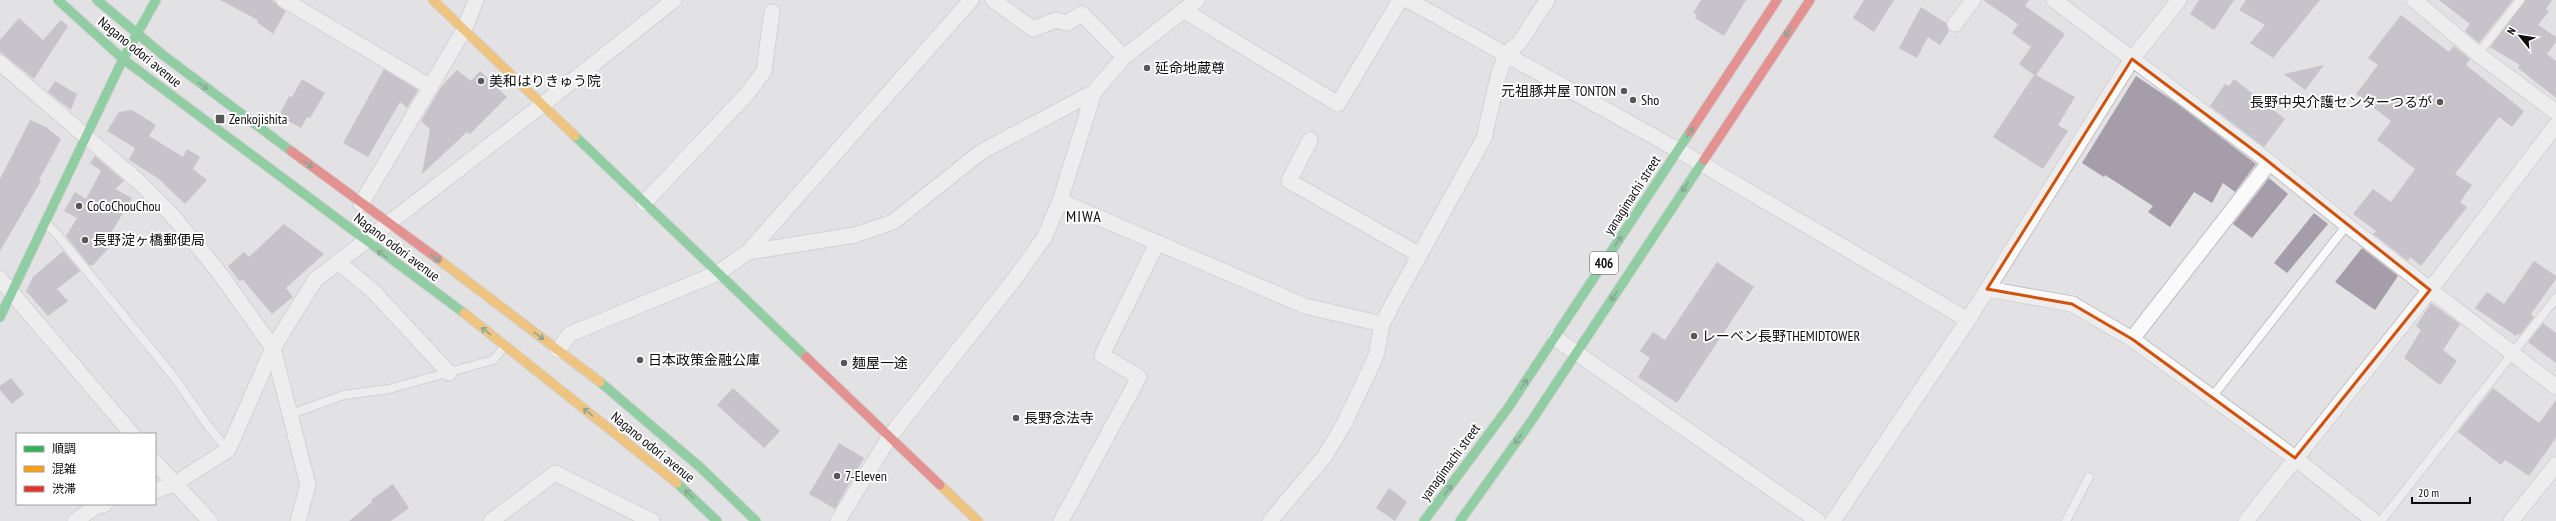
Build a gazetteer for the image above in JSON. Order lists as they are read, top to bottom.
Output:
{
  "streets": {
    "main road": ["Nagano odori avenue", "yanagimachi street", "406"]
  },
  "districts": ["MIWA"],
  "places": {
    "other": [
      "延命地蔵尊",
      "美和はりきゅう院",
      "元祖豚丼屋 TONTON",
      "Sho",
      "長野中央介護センターつるが",
      "CoCoChouChou",
      "長野淀ヶ橋郵便局",
      "レーベン長野THEMIDTOWER",
      "日本政策金融公庫",
      "麺屋一途",
      "長野念法寺",
      "7-Eleven"
    ],
    "transit": ["Zenkojishita"]
  },
  "legend": ["順調", "混雑", "渋滞"],
  "scale_bar": "20 m",
  "north": "top left"
}
